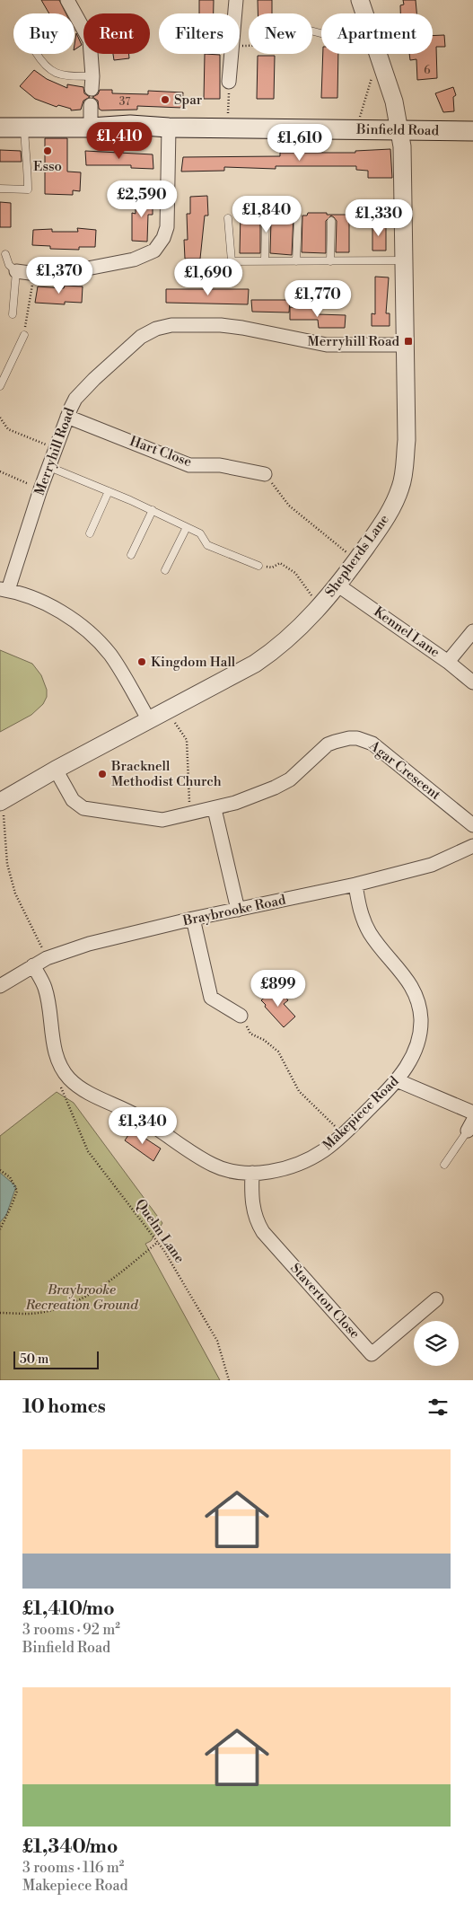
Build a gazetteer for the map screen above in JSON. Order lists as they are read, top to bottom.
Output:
{
  "streets": {
    "main road": ["Binfield Road"],
    "street": [
      "Merryhill Road",
      "Hart Close",
      "Shepherds Lane",
      "Kennel Lane",
      "Agar Crescent",
      "Braybrooke Road",
      "Makepiece Road",
      "Staverton Close"
    ],
    "path": ["Quelm Lane"]
  },
  "crossings": [
    ["Binfield Road", "Shepherds Lane"],
    ["Merryhill Road", "Hart Close"],
    ["Merryhill Road", "Shepherds Lane"],
    ["Shepherds Lane", "Kennel Lane"],
    ["Shepherds Lane", "Agar Crescent"],
    ["Braybrooke Road", "Makepiece Road"],
    ["Makepiece Road", "Staverton Close"]
  ],
  "parks": ["Braybrooke Recreation Ground"],
  "places": {
    "other": [
      "Spar",
      "Esso",
      "Kingdom Hall",
      "Bracknell Methodist Church"
    ],
    "transit": ["Merryhill Road"]
  },
  "house_numbers": ["6", "37"],
  "scale_bar": "50 m",
  "page": {
    "chip": [
      "Buy",
      "Rent",
      "Filters",
      "New",
      "Apartment"
    ],
    "price": [
      "£1,410",
      "£1,610",
      "£2,590",
      "£1,840",
      "£1,330",
      "£1,370",
      "£1,690",
      "£1,770",
      "£899",
      "£1,340"
    ],
    "scale": "50 m",
    "heading": "10 homes",
    "list": [
      {
        "name": "£1,410/mo",
        "note": "3 rooms · 92 m² · Binfield Road"
      },
      {
        "name": "£1,340/mo",
        "note": "3 rooms · 116 m² · Makepiece Road"
      }
    ]
  }
}
